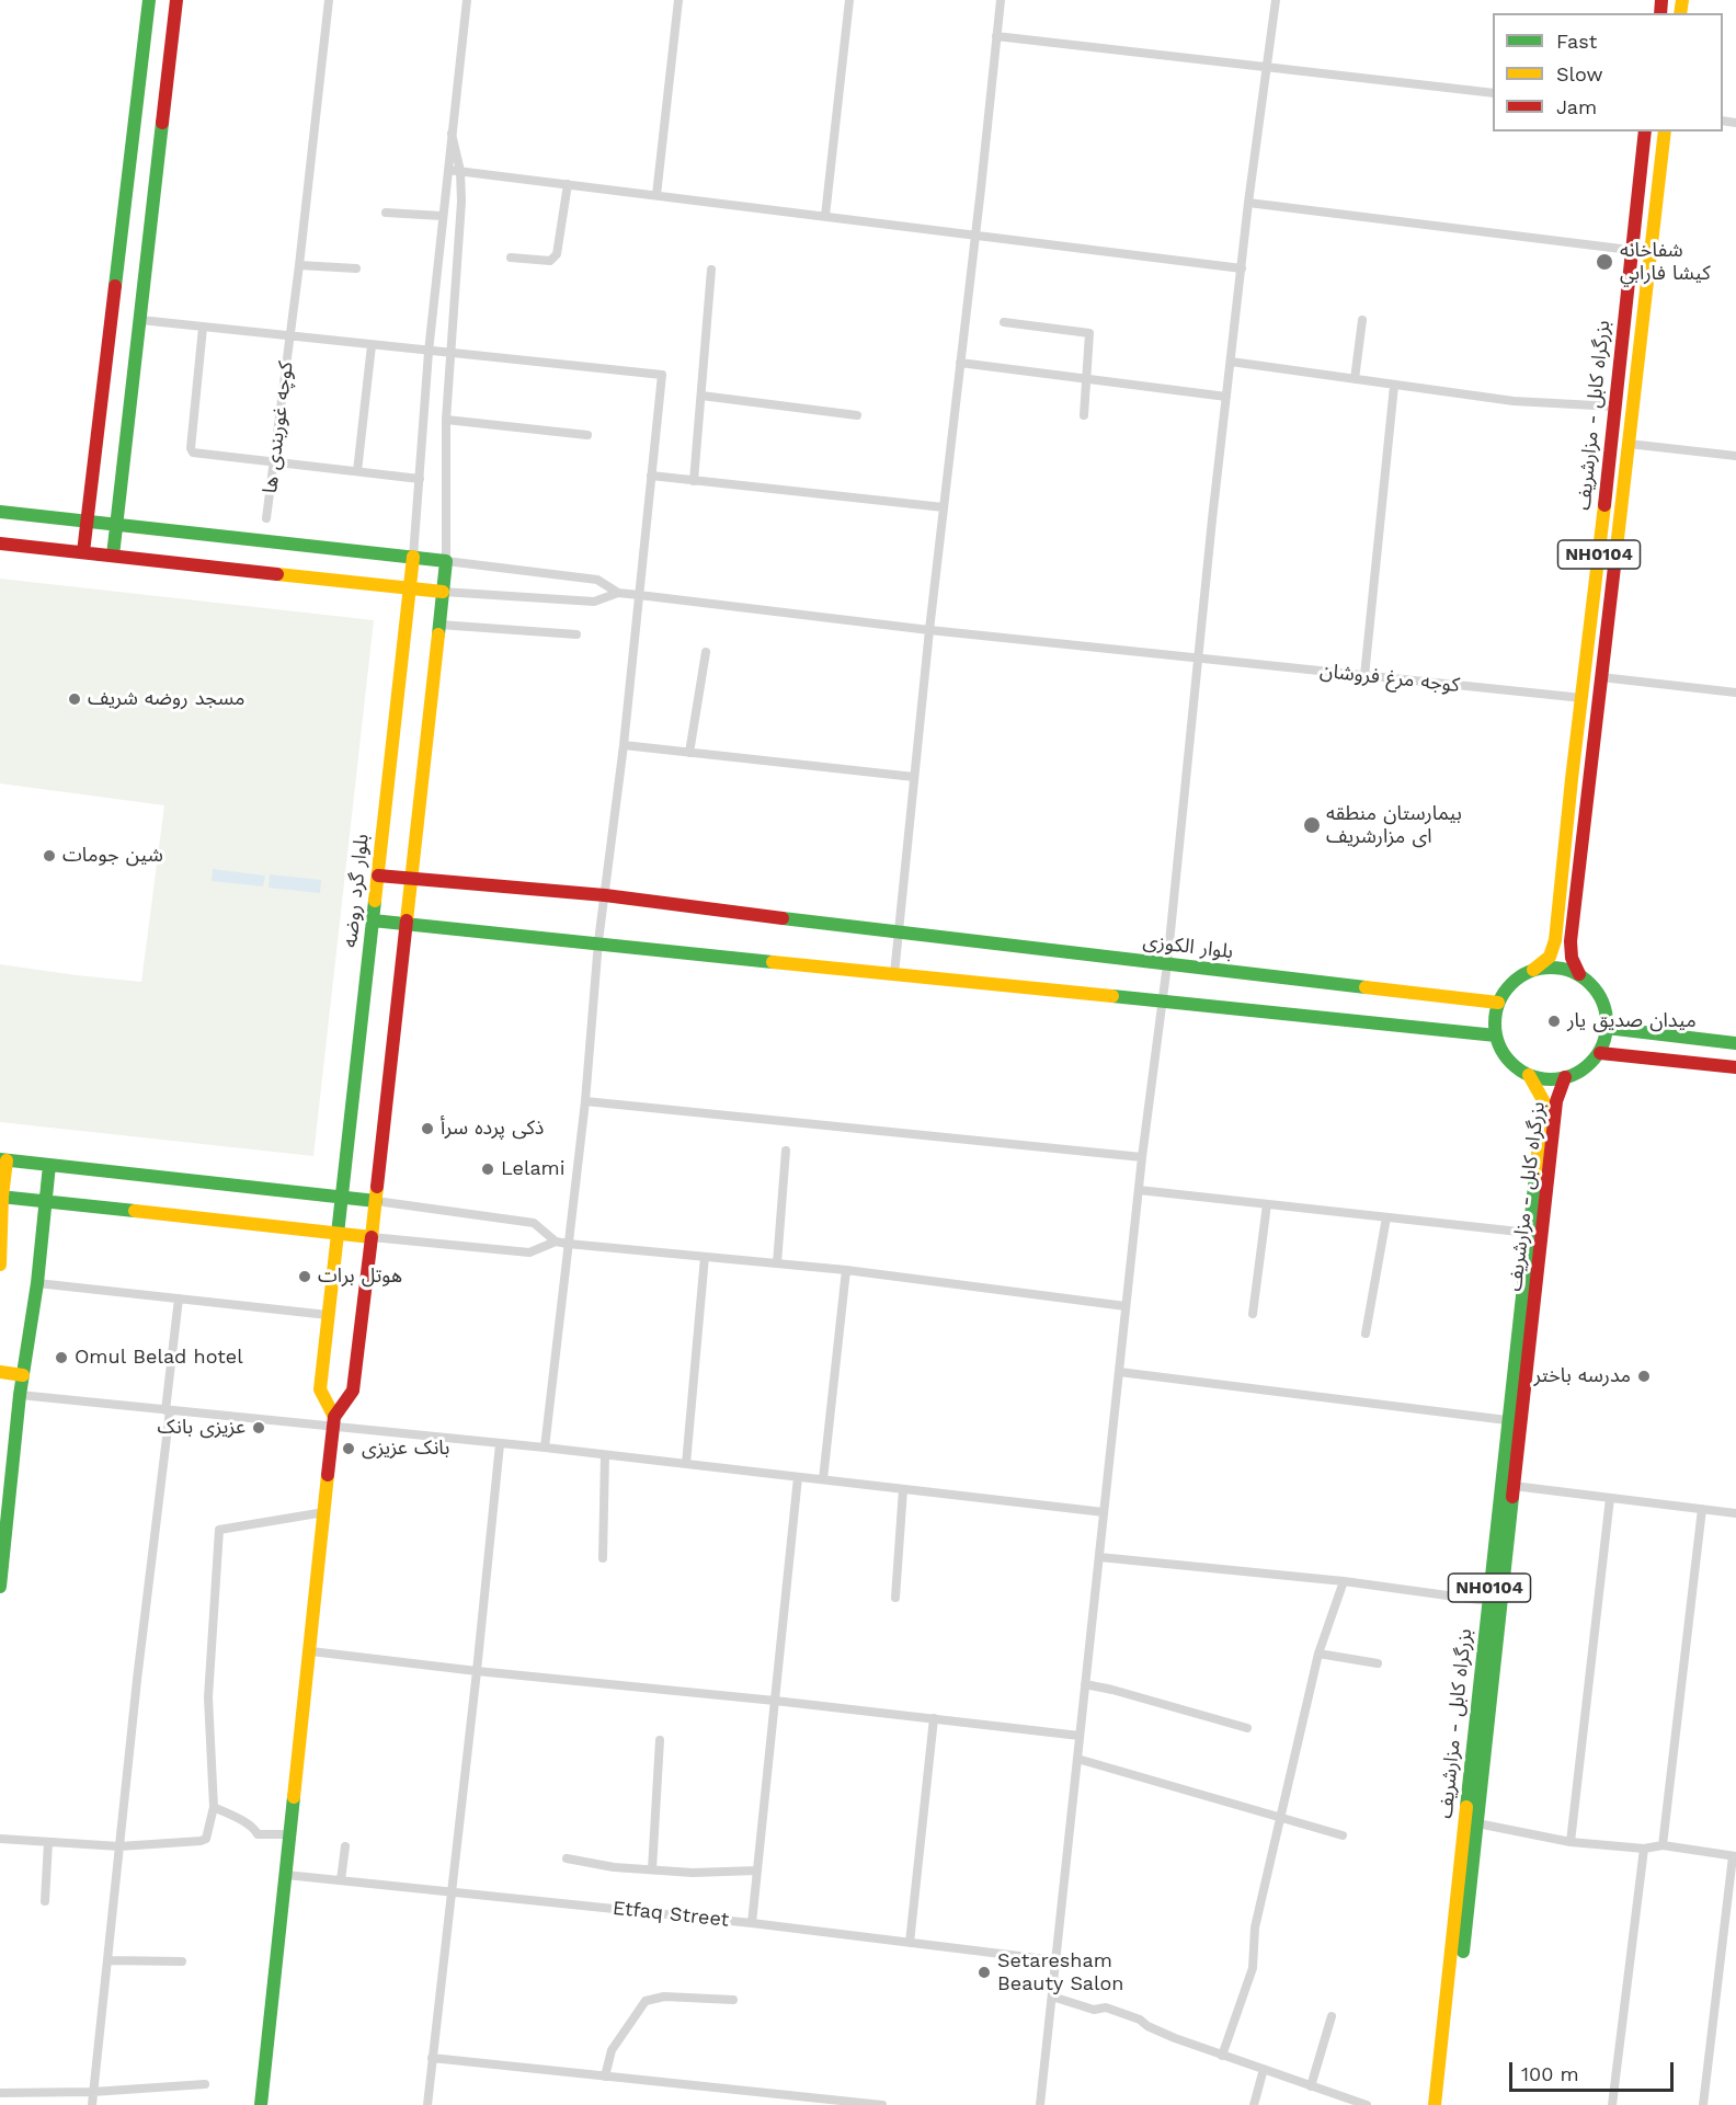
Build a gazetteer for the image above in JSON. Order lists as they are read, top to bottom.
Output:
{
  "streets": {
    "main road": [
      "بزرگراه کابل - مزارشریف",
      "NH0104",
      "بلوار گرد روضه",
      "بلوار الکوزی"
    ],
    "street": ["کوچه غوربندی ها", "كوجه مرغ فروشان", "Etfaq Street"]
  },
  "crossings": [
    ["بزرگراه کابل - مزارشریف", "NH0104"],
    ["بزرگراه کابل - مزارشریف", "كوجه مرغ فروشان"],
    ["بزرگراه کابل - مزارشریف", "بلوار الکوزی"],
    ["NH0104", "بلوار الکوزی"],
    ["بلوار گرد روضه", "بلوار الکوزی"]
  ],
  "places": [
    "شفاخانه كيشا فارابي",
    "مسجد روضه شریف",
    "بیمارستان منطقه ای مزارشریف",
    "شین جومات",
    "میدان صدیق یار",
    "ذکی پرده سرأ",
    "Lelami",
    "هوتل برات",
    "Omul Belad hotel",
    "مدرسه باختر",
    "عزیزی بانک",
    "بانک عزیزی",
    "Setaresham Beauty Salon"
  ],
  "legend": ["Fast", "Slow", "Jam"],
  "scale_bar": "100 m"
}
